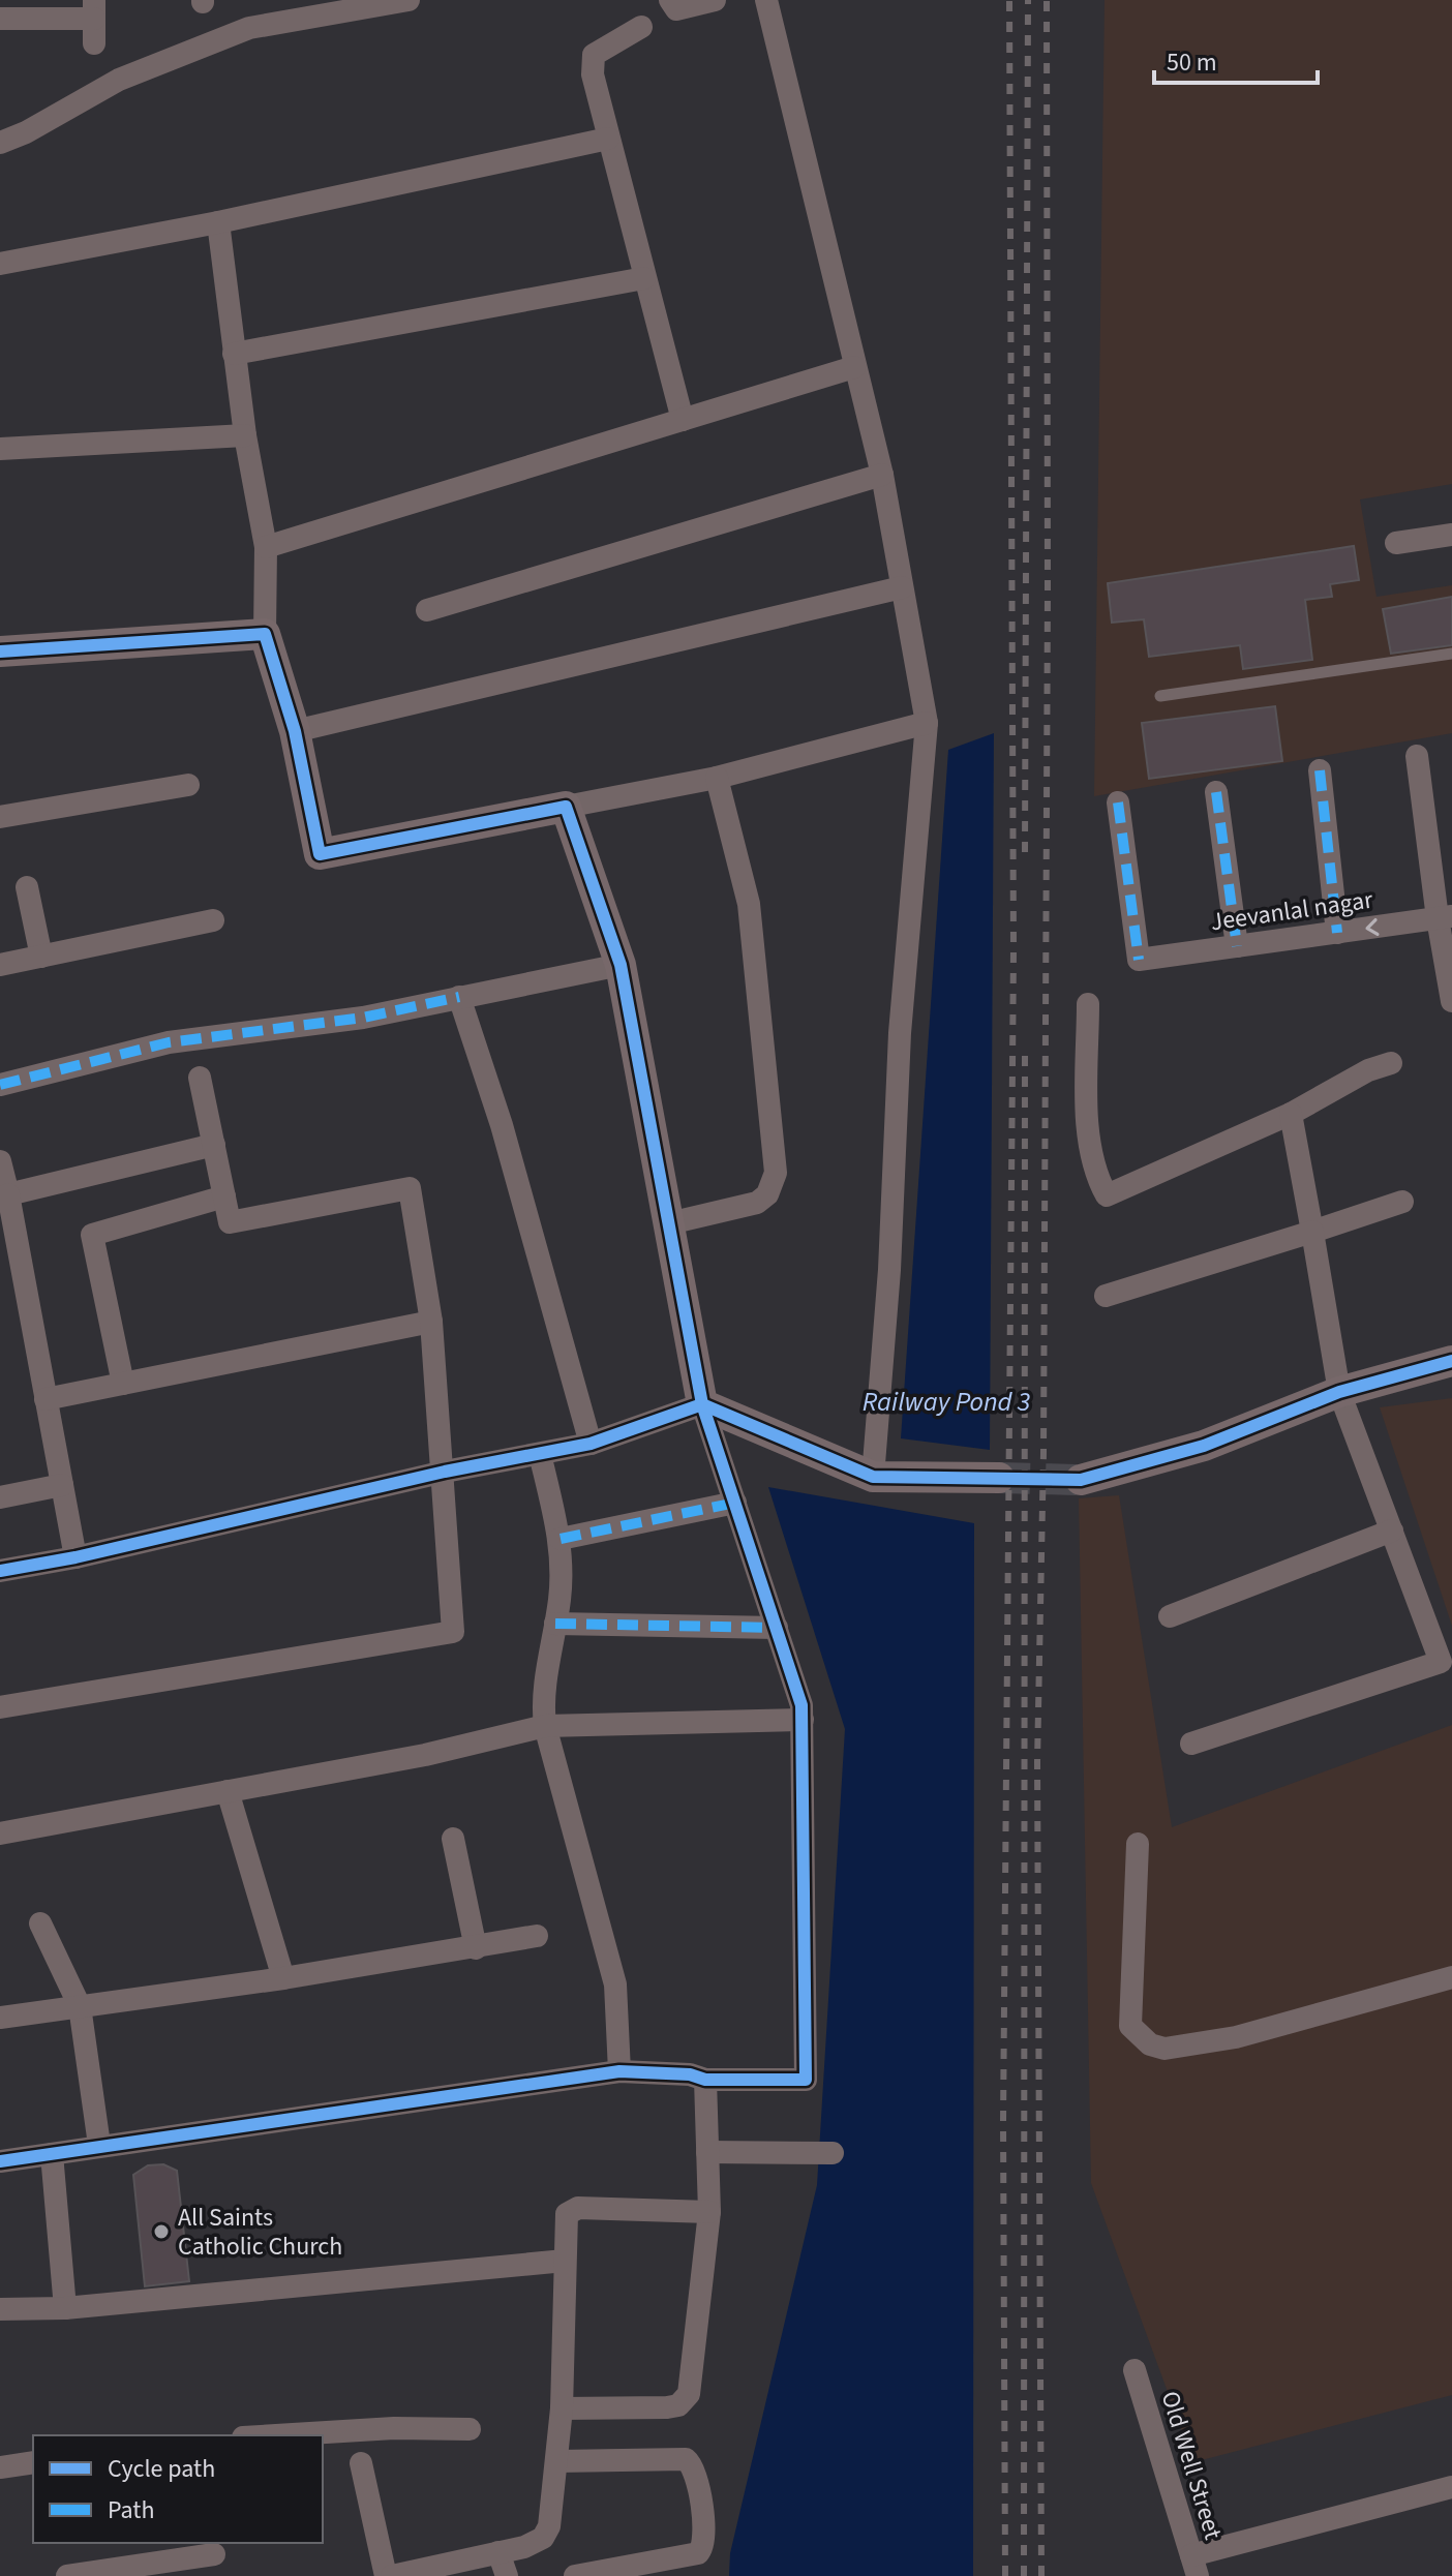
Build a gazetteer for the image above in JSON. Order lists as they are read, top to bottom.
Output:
{
  "streets": {
    "street": ["Jeevanlal nagar", "Old Well Street"]
  },
  "water": ["Railway Pond 3"],
  "places": ["All Saints Catholic Church"],
  "legend": ["Cycle path", "Path"],
  "scale_bar": "50 m"
}
